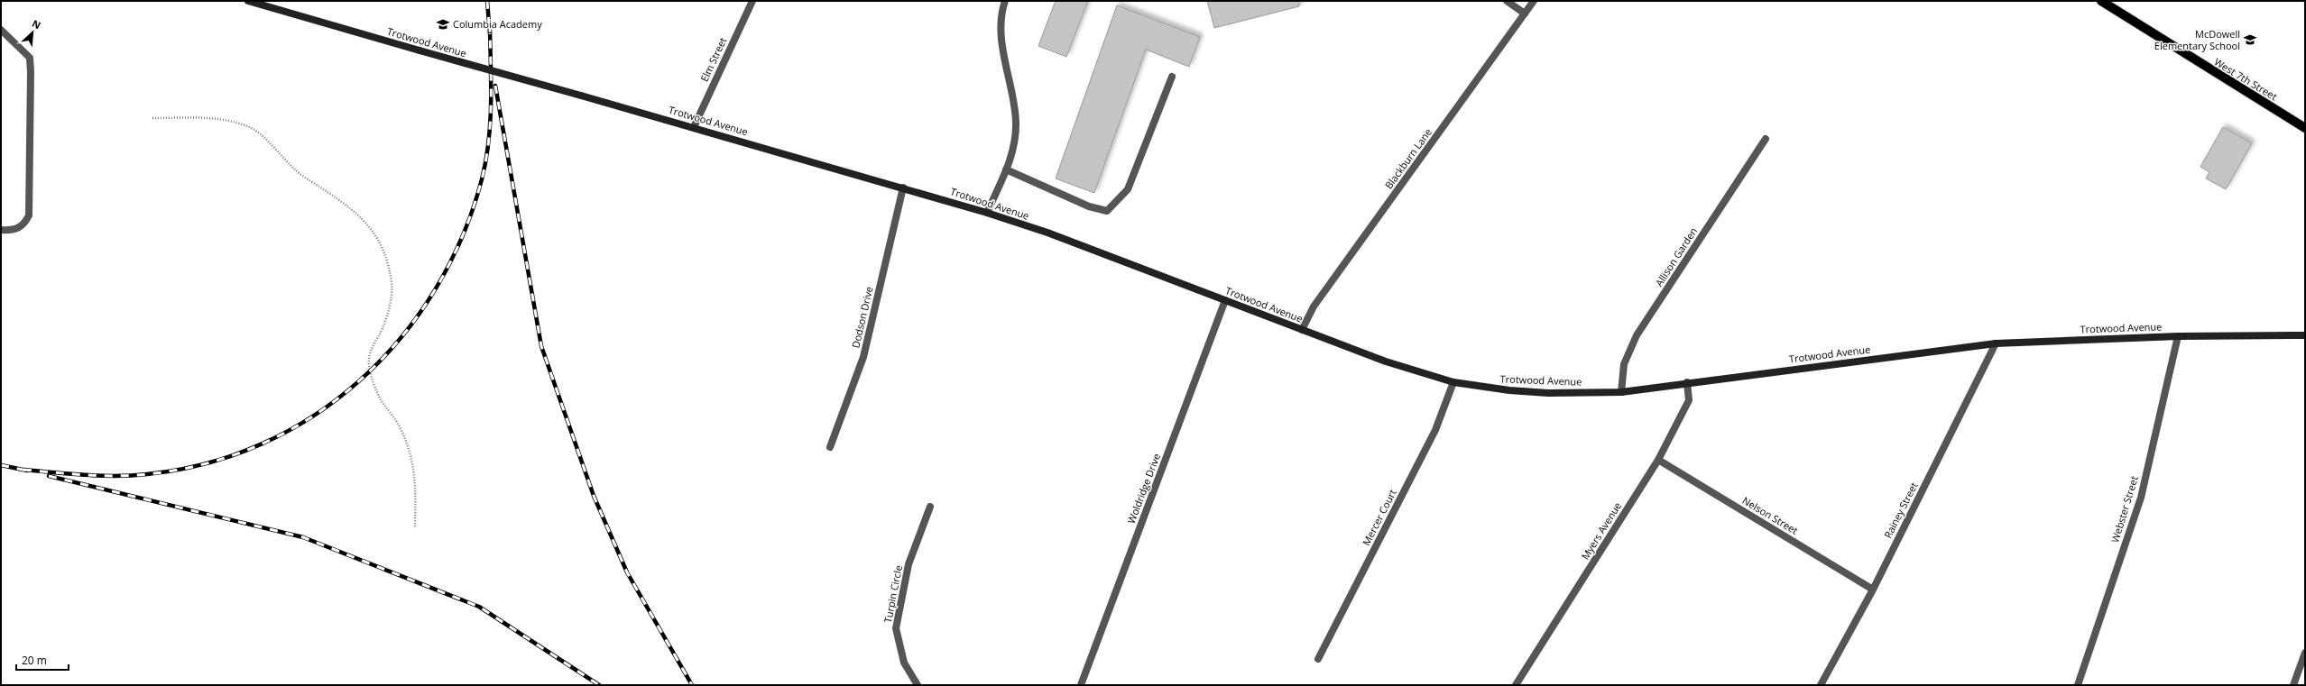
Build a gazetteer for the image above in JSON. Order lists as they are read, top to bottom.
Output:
{
  "streets": {
    "main road": ["Trotwood Avenue", "West 7th Street"],
    "street": [
      "Elm Street",
      "Blackburn Lane",
      "Allison Garden",
      "Dodson Drive",
      "Woldridge Drive",
      "Webster Street",
      "Rainey Street",
      "Nelson Street",
      "Mercer Court",
      "Myers Avenue",
      "Turpin Circle"
    ]
  },
  "crossings": [
    ["Trotwood Avenue", "Elm Street"],
    ["Trotwood Avenue", "Blackburn Lane"],
    ["Trotwood Avenue", "Allison Garden"],
    ["Trotwood Avenue", "Dodson Drive"],
    ["Trotwood Avenue", "Woldridge Drive"],
    ["Trotwood Avenue", "Webster Street"],
    ["Trotwood Avenue", "Rainey Street"],
    ["Trotwood Avenue", "Mercer Court"],
    ["Trotwood Avenue", "Myers Avenue"],
    ["Rainey Street", "Nelson Street"],
    ["Nelson Street", "Myers Avenue"]
  ],
  "places": {
    "school or university": ["Columbia Academy", "McDowell Elementary School"]
  },
  "scale_bar": "20 m",
  "north": "top right"
}
